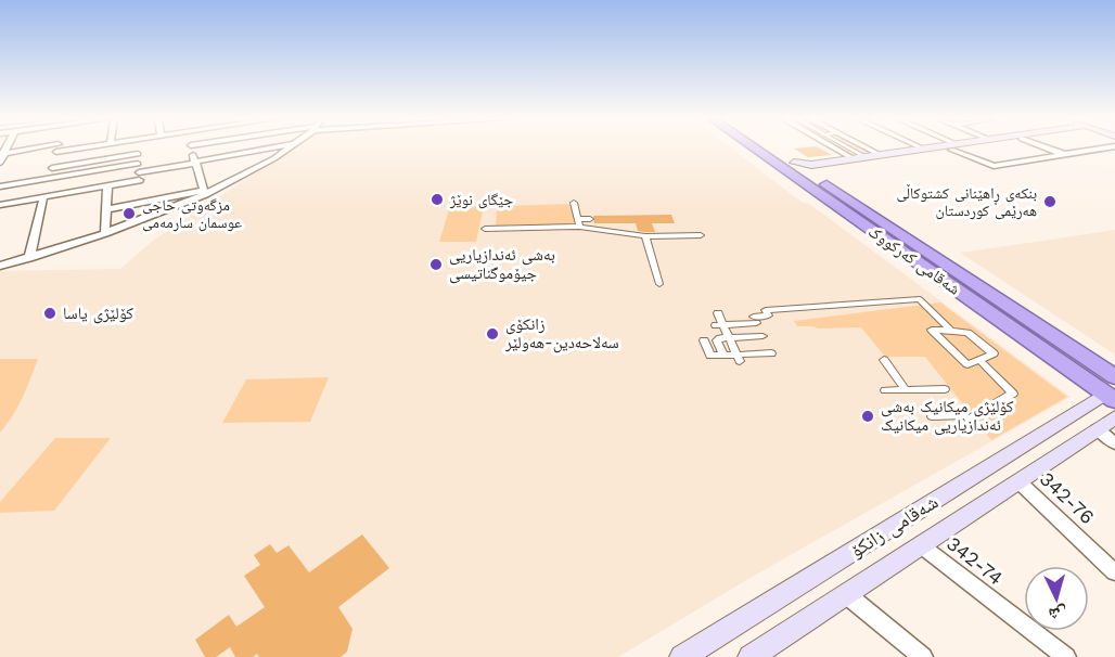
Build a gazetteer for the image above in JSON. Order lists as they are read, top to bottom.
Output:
{
  "streets": {
    "highway": ["شەقامی کەرکووک"],
    "main road": ["شەقامی زانکۆ"],
    "street": ["342-76", "342-74"]
  },
  "crossings": [
    ["شەقامی کەرکووک", "شەقامی زانکۆ"],
    ["342-76", "شەقامی زانکۆ"],
    ["شەقامی زانکۆ", "342-74"]
  ],
  "places": [
    "جێگای نوێژ",
    "بنکەی ڕاهێنانی کشتوکاڵی هەرێمی کوردستان",
    "مزگەوتی حاجی عوسمان سارمەمی",
    "بەشی ئەندازیاریی جیۆموگناتیسی",
    "کۆلێژی یاسا",
    "زانکۆی سەلاحەدین-هەولێر",
    "کۆلێژی میکانیک بەشی ئەندازیاریی میکانیک"
  ],
  "north": "bottom"
}
